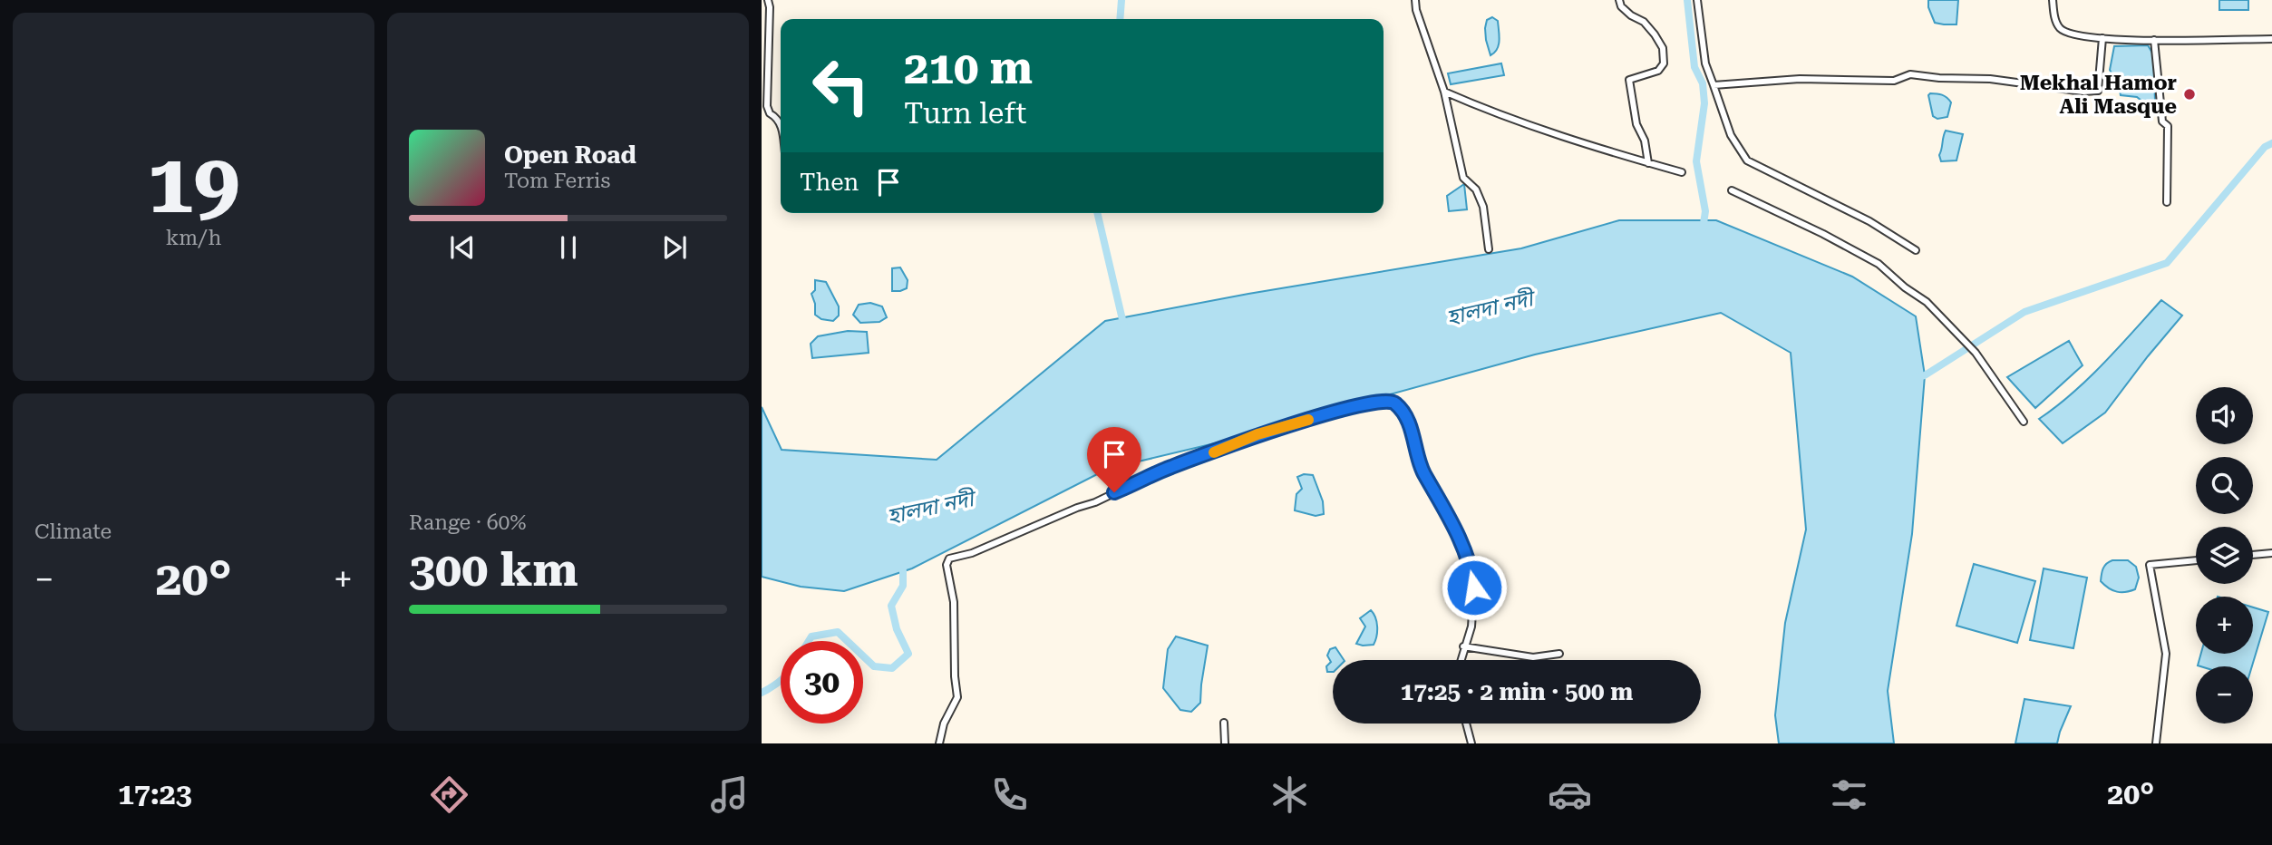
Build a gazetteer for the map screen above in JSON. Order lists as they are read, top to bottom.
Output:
{
  "water": ["হালদা নদী"],
  "places": ["Mekhal Hamor Ali Masque"],
  "page": {
    "tile": [
      ["19", "km/h"],
      "Climate",
      ["Range · 60%", "300 km"]
    ],
    "turn": ["210 m", "Turn left"],
    "song": ["Open Road", "Tom Ferris"],
    "then": "Then",
    "map_buttons": ["+", "−"],
    "heat": ["−", "20°", "+"],
    "limit": "30",
    "trip": "17:25 · 2 min · 500 m",
    "tabs": ["17:23", "20°"]
  }
}
